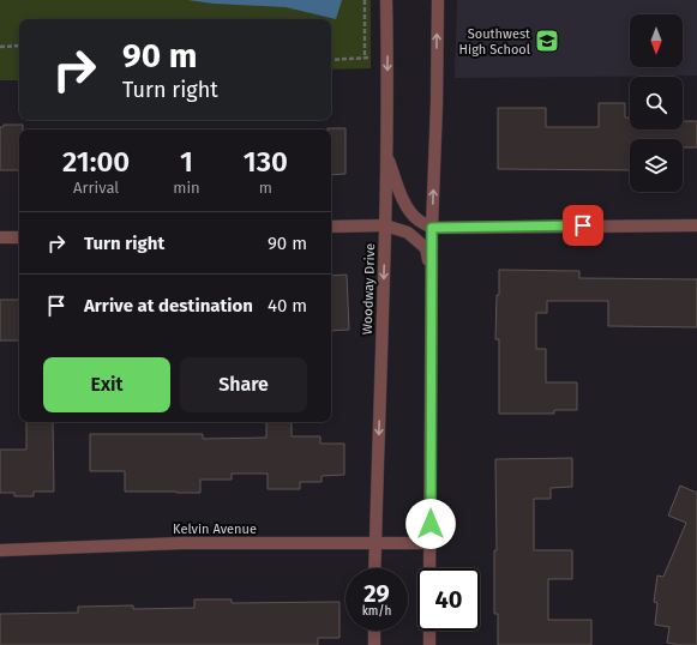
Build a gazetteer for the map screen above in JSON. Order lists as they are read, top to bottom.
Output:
{
  "streets": {
    "street": ["Woodway Drive", "Kelvin Avenue"]
  },
  "crossings": [
    ["Woodway Drive", "Kelvin Avenue"]
  ],
  "places": {
    "school or university": ["Southwest High School"]
  },
  "north": "bottom",
  "page": {
    "turn": ["90 m", "Turn right"],
    "eta": [
      "21:00",
      "Arrival",
      "1",
      "min",
      "130",
      "m"
    ],
    "list": [
      {
        "name": "Turn right",
        "value": "90 m"
      },
      {
        "name": "Arrive at destination",
        "value": "40 m"
      }
    ],
    "buttons": ["Exit", "Share"],
    "speed": "29 km/h",
    "limit": "40"
  }
}
